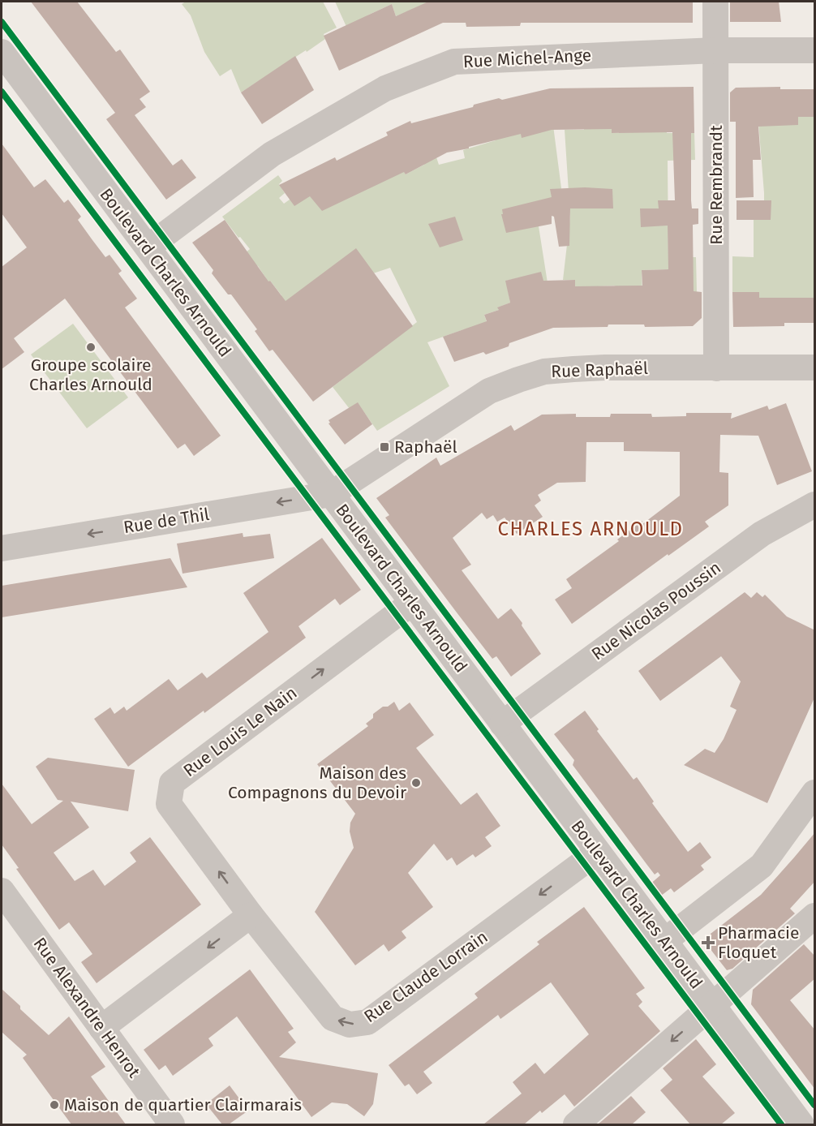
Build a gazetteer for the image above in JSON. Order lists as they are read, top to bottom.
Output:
{
  "streets": {
    "street": [
      "Rue Michel-Ange",
      "Rue Rembrandt",
      "Boulevard Charles Arnould",
      "Rue Raphaël",
      "Rue de Thil",
      "Rue Nicolas Poussin",
      "Rue Louis Le Nain",
      "Rue Claude Lorrain",
      "Rue Alexandre Henrot"
    ]
  },
  "crossings": [
    ["Rue Michel-Ange", "Rue Rembrandt"],
    ["Rue Michel-Ange", "Boulevard Charles Arnould"],
    ["Rue Rembrandt", "Rue Raphaël"],
    ["Boulevard Charles Arnould", "Rue Raphaël"],
    ["Boulevard Charles Arnould", "Rue de Thil"],
    ["Boulevard Charles Arnould", "Rue Nicolas Poussin"],
    ["Boulevard Charles Arnould", "Rue Louis Le Nain"],
    ["Boulevard Charles Arnould", "Rue Claude Lorrain"],
    ["Rue Raphaël", "Rue de Thil"],
    ["Rue Louis Le Nain", "Rue Claude Lorrain"]
  ],
  "one_way": ["Rue de Thil"],
  "districts": ["CHARLES ARNOULD"],
  "places": {
    "other": ["Groupe scolaire Charles Arnould", "Maison des Compagnons du Devoir", "Maison de quartier Clairmarais"],
    "transit": ["Raphaël"],
    "health": ["Pharmacie Floquet"]
  }
}
